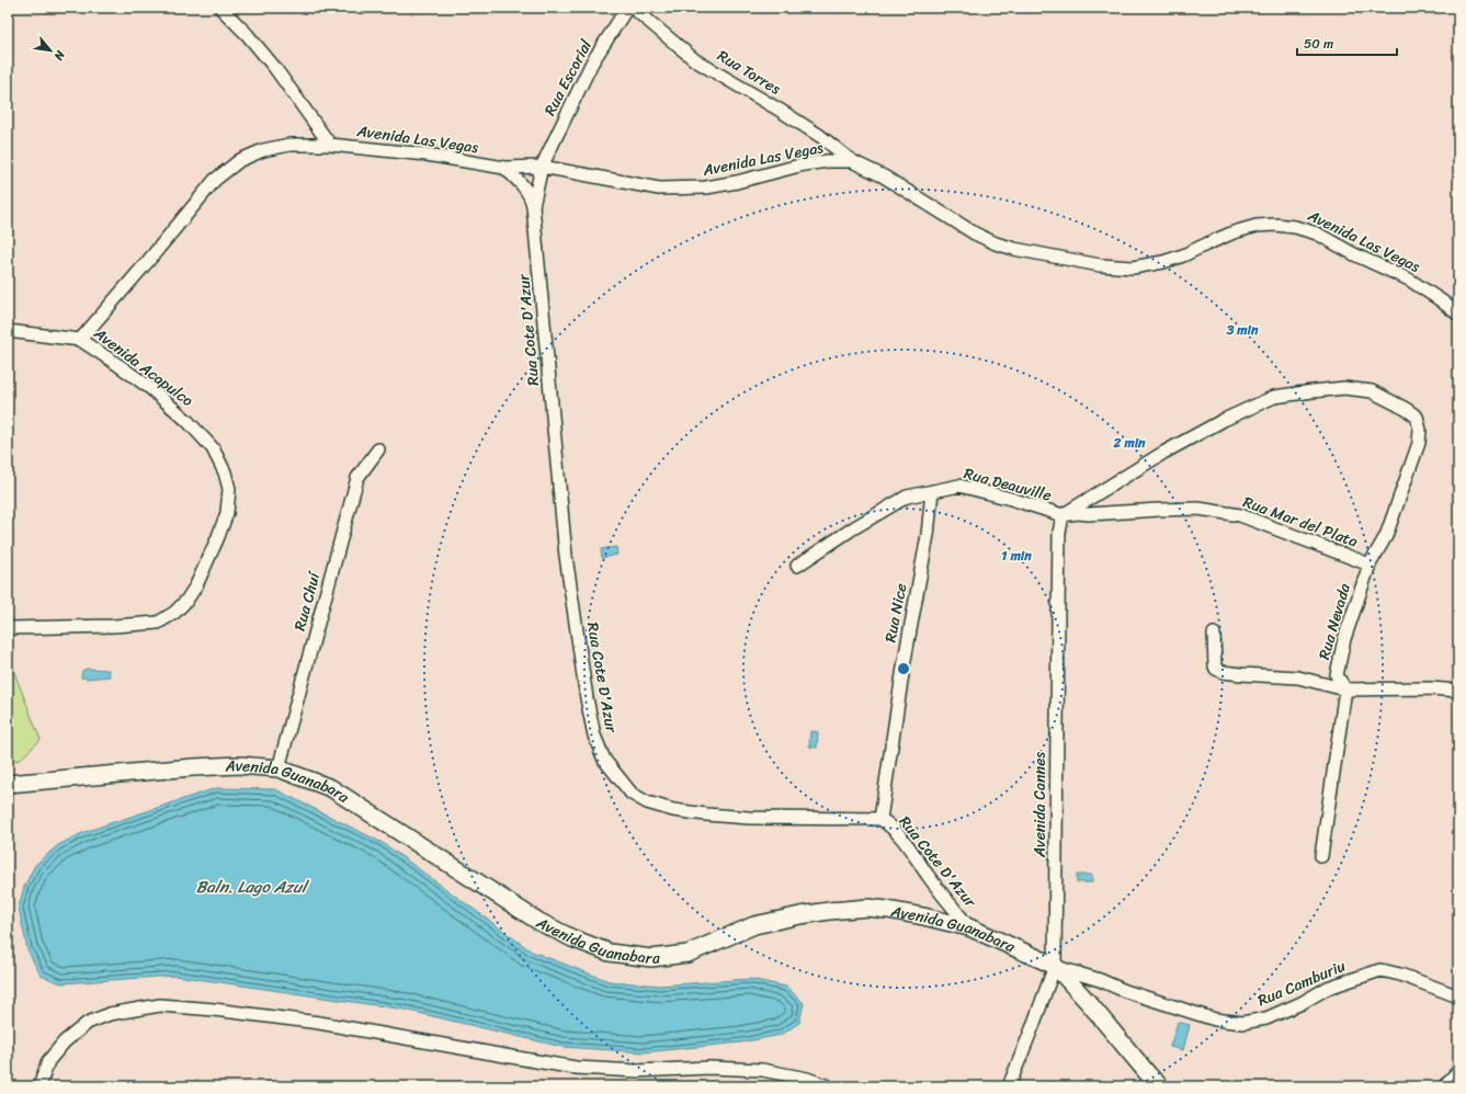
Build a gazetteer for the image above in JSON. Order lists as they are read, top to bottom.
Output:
{
  "streets": {
    "street": [
      "Rua Torres",
      "Rua Escorial",
      "Avenida Las Vegas",
      "Rua Cote D'Azur",
      "Avenida Acapulco",
      "Rua Deauville",
      "Rua Mar del Plata",
      "Rua Chuí",
      "Rua Nice",
      "Rua Nevada",
      "Avenida Guanabara",
      "Avenida Cannes",
      "Rua Camburiu"
    ]
  },
  "crossings": [
    ["Rua Torres", "Avenida Las Vegas"],
    ["Rua Escorial", "Avenida Las Vegas"],
    ["Rua Escorial", "Rua Cote D'Azur"],
    ["Avenida Las Vegas", "Rua Cote D'Azur"],
    ["Avenida Las Vegas", "Avenida Acapulco"],
    ["Rua Cote D'Azur", "Rua Nice"],
    ["Rua Cote D'Azur", "Avenida Guanabara"],
    ["Rua Deauville", "Rua Mar del Plata"],
    ["Rua Deauville", "Rua Nice"],
    ["Rua Deauville", "Rua Nevada"],
    ["Rua Deauville", "Avenida Cannes"],
    ["Rua Mar del Plata", "Rua Nevada"],
    ["Rua Mar del Plata", "Avenida Cannes"],
    ["Rua Chuí", "Avenida Guanabara"],
    ["Avenida Guanabara", "Avenida Cannes"],
    ["Avenida Guanabara", "Rua Camburiu"],
    ["Avenida Cannes", "Rua Camburiu"]
  ],
  "water": ["Baln. Lago Azul"],
  "scale_bar": "50 m",
  "north": "bottom right",
  "rings": ["3 min", "2 min", "1 min"]
}
